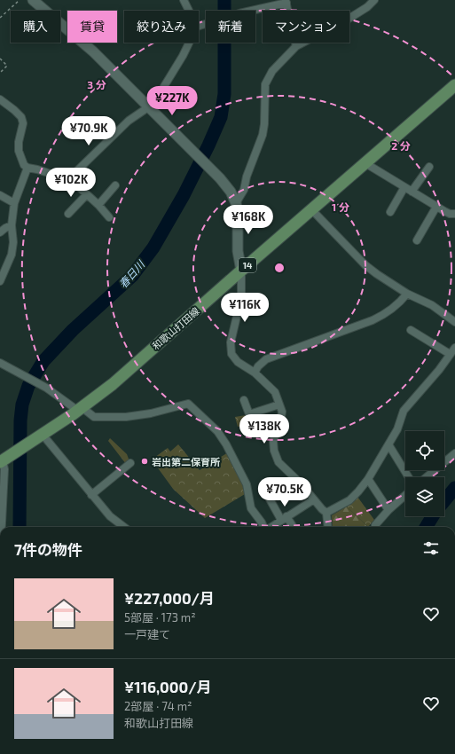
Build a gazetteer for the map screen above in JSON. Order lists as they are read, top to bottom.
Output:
{
  "streets": {
    "main road": ["14", "和歌山打田線"]
  },
  "water": ["春日川"],
  "places": ["岩出第二保育所"],
  "page": {
    "chip": [
      "購入",
      "賃貸",
      "絞り込み",
      "新着",
      "マンション"
    ],
    "price": [
      "¥227K",
      "¥70.9K",
      "¥102K",
      "¥168K",
      "¥116K",
      "¥138K",
      "¥70.5K"
    ],
    "heading": "7件の物件",
    "list": [
      {
        "name": "¥227,000/月",
        "note": "5部屋 · 173 m² · 一戸建て"
      },
      {
        "name": "¥116,000/月",
        "note": "2部屋 · 74 m² · 和歌山打田線"
      }
    ]
  },
  "rings": ["3 分", "2 分", "1 分"]
}
